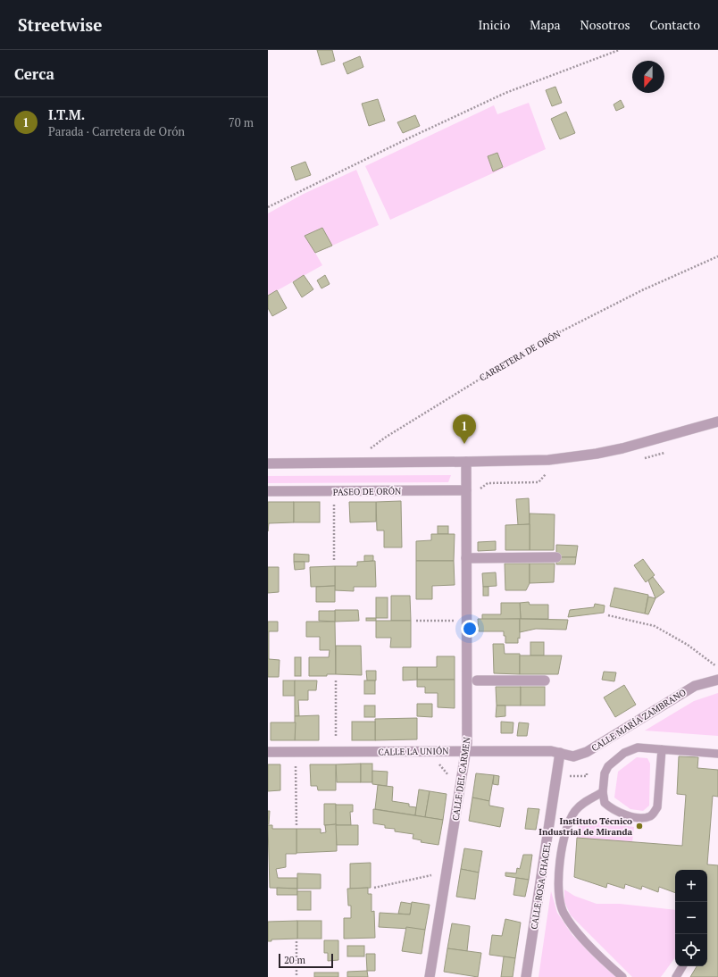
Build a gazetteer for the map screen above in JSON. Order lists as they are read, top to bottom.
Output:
{
  "streets": {
    "street": [
      "PASEO DE ORÓN",
      "CALLE MARÍA ZAMBRANO",
      "CALLE LA UNIÓN",
      "CALLE DEL CARMEN",
      "CALLE ROSA CHACEL"
    ],
    "path": ["CARRETERA DE ORÓN"]
  },
  "crossings": [
    ["PASEO DE ORÓN", "CALLE DEL CARMEN"],
    ["CALLE MARÍA ZAMBRANO", "CALLE LA UNIÓN"],
    ["CALLE MARÍA ZAMBRANO", "CALLE ROSA CHACEL"],
    ["CALLE LA UNIÓN", "CALLE DEL CARMEN"],
    ["CALLE LA UNIÓN", "CALLE ROSA CHACEL"]
  ],
  "places": ["Instituto Técnico Industrial de Miranda"],
  "scale_bar": "20 m",
  "north": "bottom",
  "page": {
    "header": "Streetwise",
    "nav": [
      "Inicio",
      "Mapa",
      "Nosotros",
      "Contacto"
    ],
    "heading": "Cerca",
    "list": [
      {
        "mark": "1",
        "name": "I.T.M.",
        "note": "Parada · Carretera de Orón",
        "value": "70 m"
      }
    ],
    "pins": "1",
    "map_buttons": ["+", "−"],
    "scale": "20 m"
  }
}
